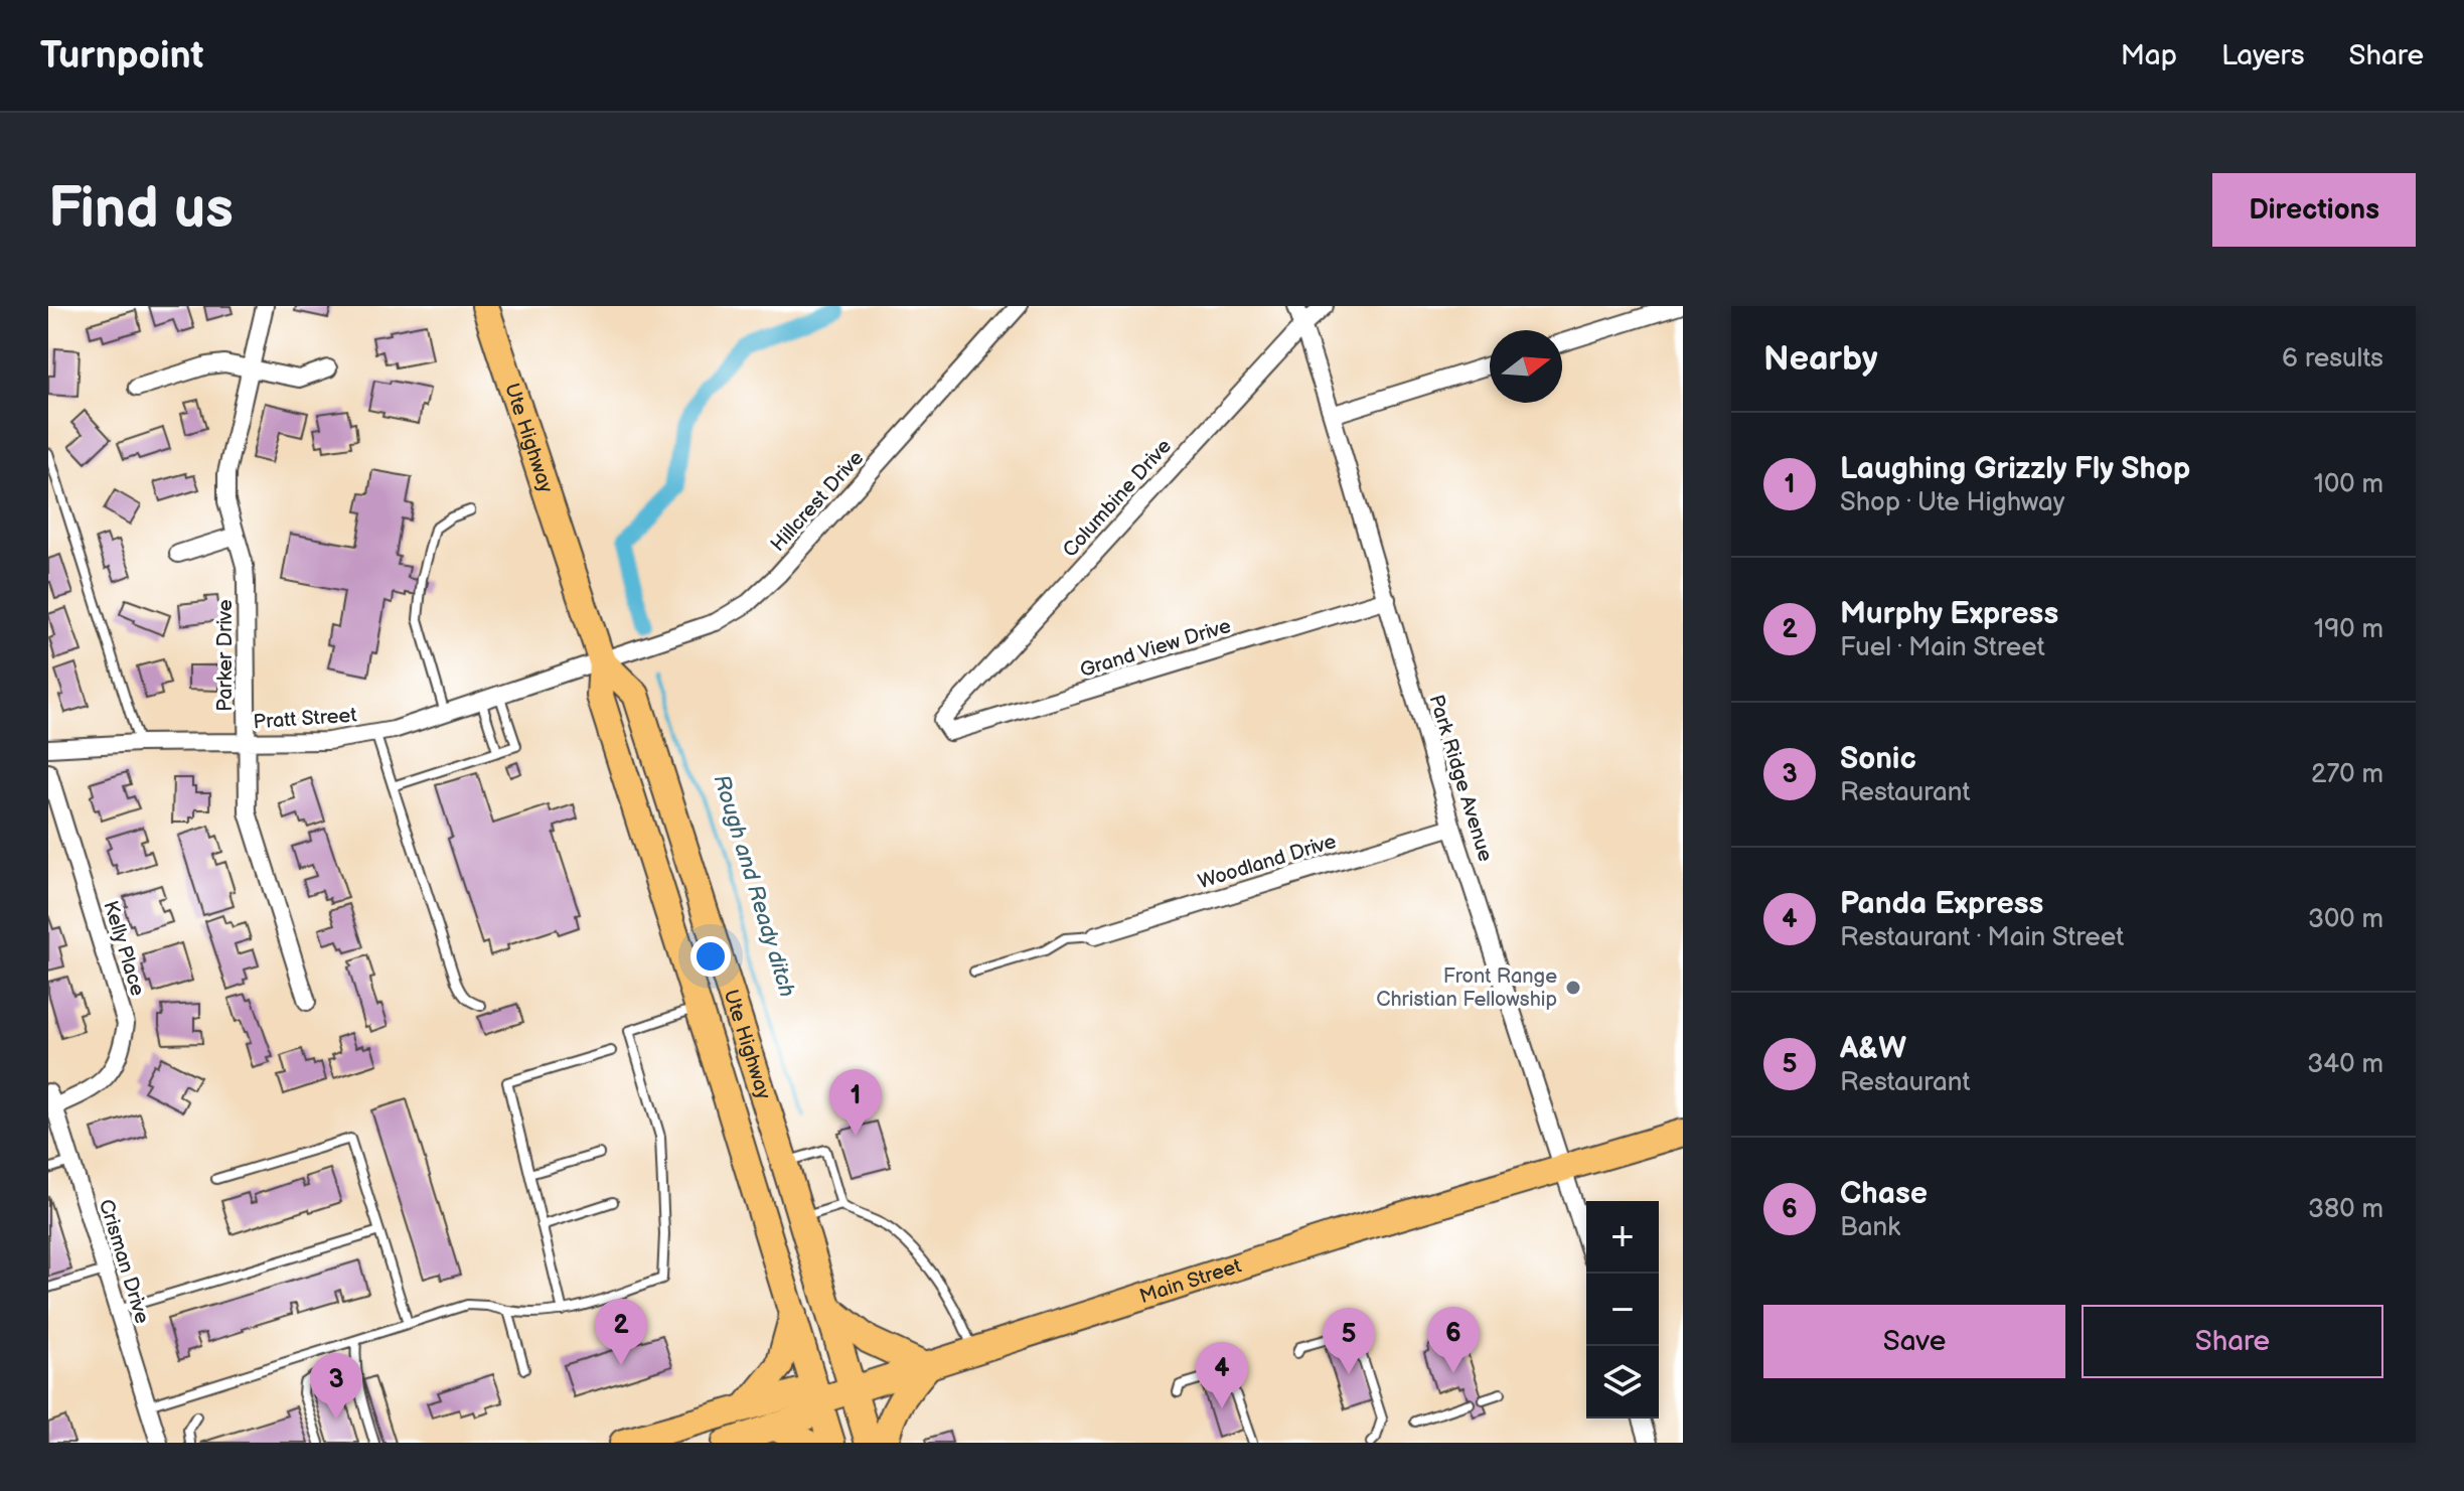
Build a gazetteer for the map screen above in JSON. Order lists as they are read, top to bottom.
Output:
{
  "streets": {
    "main road": ["Ute Highway", "Main Street"],
    "street": [
      "Columbine Drive",
      "Hillcrest Drive",
      "Grand View Drive",
      "Parker Drive",
      "Pratt Street",
      "Park Ridge Avenue",
      "Woodland Drive",
      "Kelly Place",
      "Crisman Drive"
    ]
  },
  "crossings": [
    ["Ute Highway", "Hillcrest Drive"],
    ["Ute Highway", "Pratt Street"],
    ["Ute Highway", "Main Street"],
    ["Columbine Drive", "Grand View Drive"],
    ["Columbine Drive", "Park Ridge Avenue"],
    ["Hillcrest Drive", "Pratt Street"],
    ["Grand View Drive", "Park Ridge Avenue"],
    ["Parker Drive", "Pratt Street"],
    ["Park Ridge Avenue", "Woodland Drive"],
    ["Park Ridge Avenue", "Main Street"],
    ["Kelly Place", "Crisman Drive"]
  ],
  "water": ["Rough and Ready ditch"],
  "places": ["Front Range Christian Fellowship"],
  "north": "right",
  "page": {
    "header": "Turnpoint",
    "nav": ["Map", "Layers", "Share"],
    "buttons": [
      "Directions",
      ["Save", "Share"]
    ],
    "title": "Find us",
    "heading": ["Nearby", "6 results"],
    "list": [
      {
        "mark": "1",
        "name": "Laughing Grizzly Fly Shop",
        "note": "Shop · Ute Highway",
        "value": "100 m"
      },
      {
        "mark": "2",
        "name": "Murphy Express",
        "note": "Fuel · Main Street",
        "value": "190 m"
      },
      {
        "mark": "3",
        "name": "Sonic",
        "note": "Restaurant",
        "value": "270 m"
      },
      {
        "mark": "4",
        "name": "Panda Express",
        "note": "Restaurant · Main Street",
        "value": "300 m"
      },
      {
        "mark": "5",
        "name": "A&W",
        "note": "Restaurant",
        "value": "340 m"
      },
      {
        "mark": "6",
        "name": "Chase",
        "note": "Bank",
        "value": "380 m"
      }
    ],
    "pins": [
      "1",
      "2",
      "6",
      "5",
      "4",
      "3"
    ],
    "map_buttons": ["+", "−"]
  }
}
